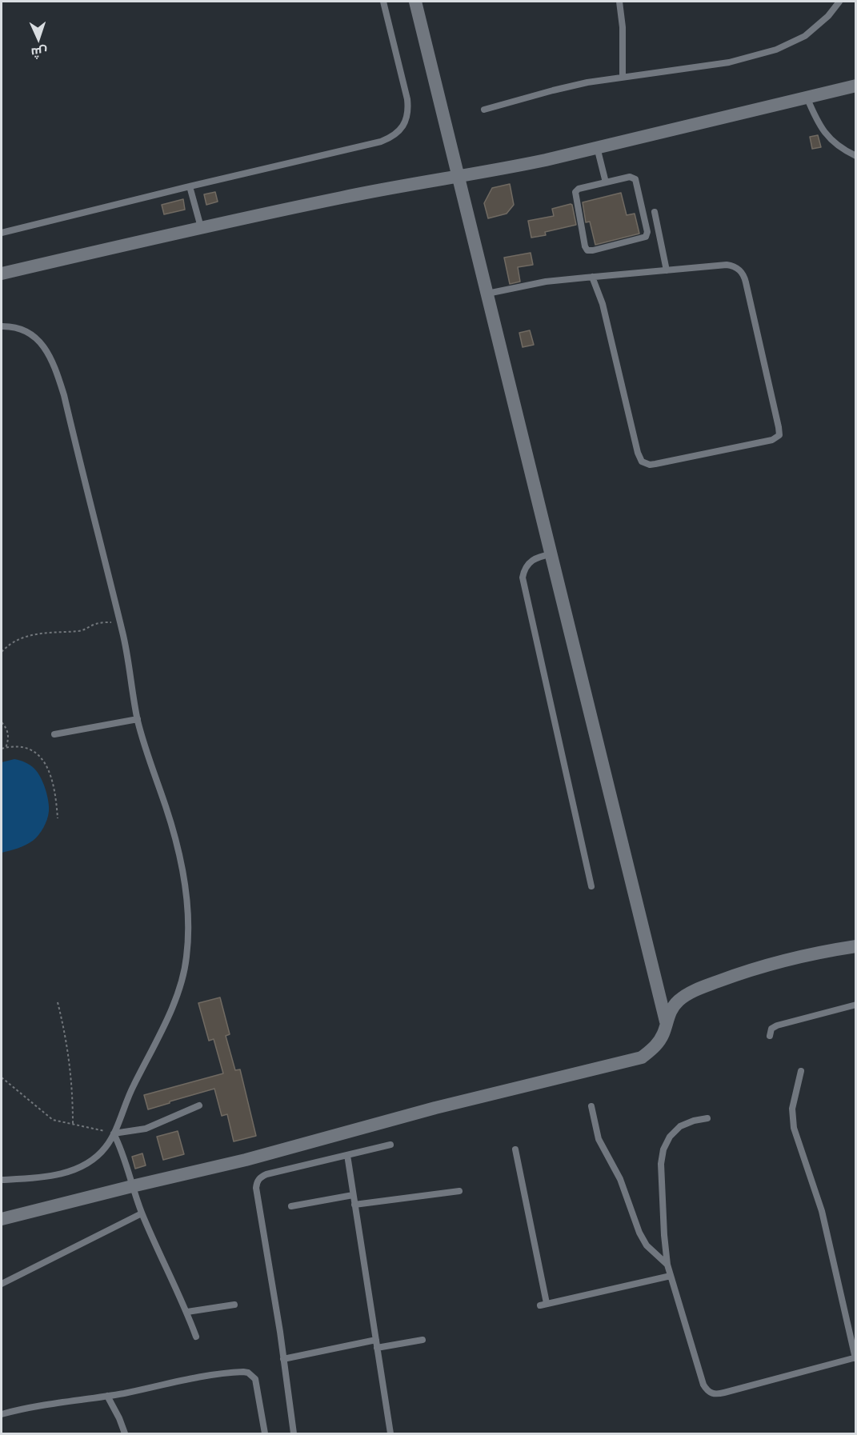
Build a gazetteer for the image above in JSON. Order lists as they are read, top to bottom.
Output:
{
  "north": "bottom"
}
